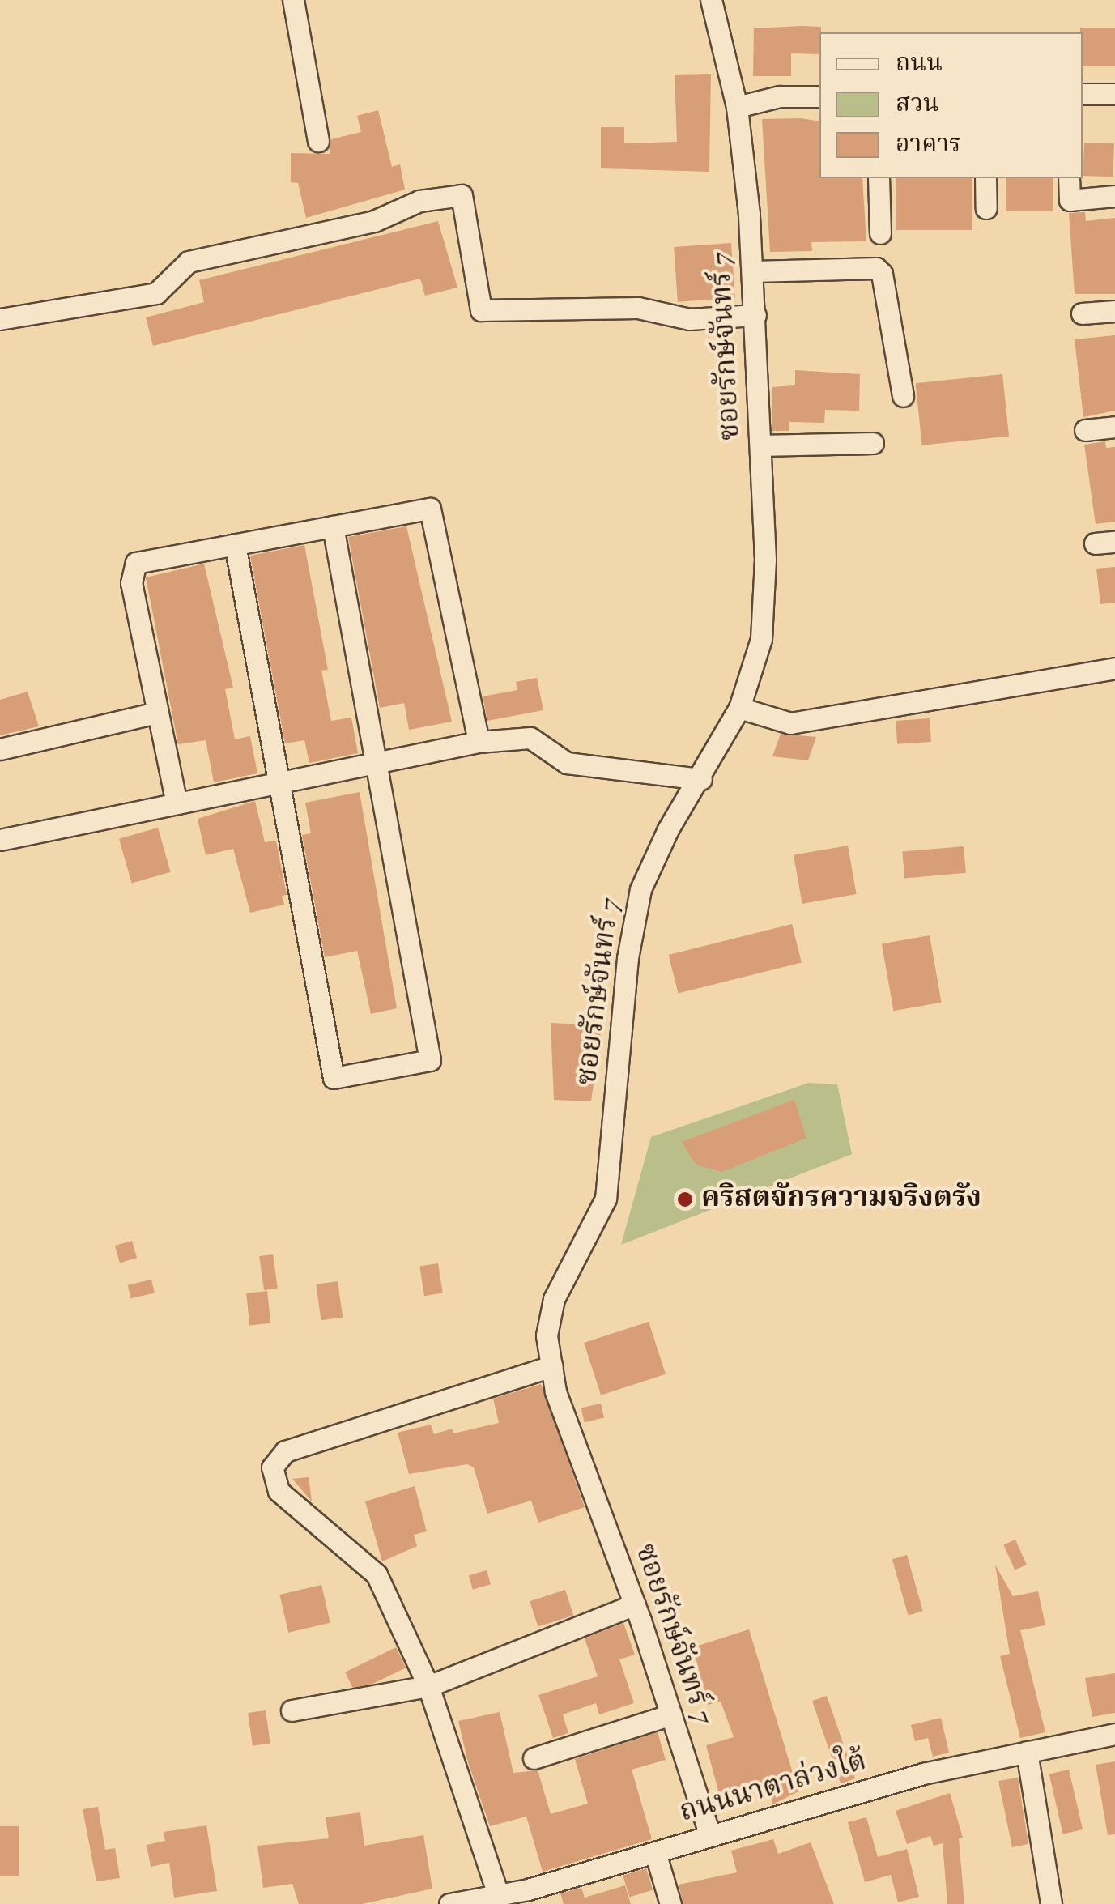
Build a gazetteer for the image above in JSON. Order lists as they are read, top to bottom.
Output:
{
  "streets": {
    "street": ["ซอยรักษ์จันทร์ 7", "ถนนนาตาล่วงใต้"]
  },
  "crossings": [
    ["ซอยรักษ์จันทร์ 7", "ถนนนาตาล่วงใต้"]
  ],
  "places": ["คริสตจักรความจริงตรัง"],
  "legend": ["ถนน", "สวน", "อาคาร"]
}
